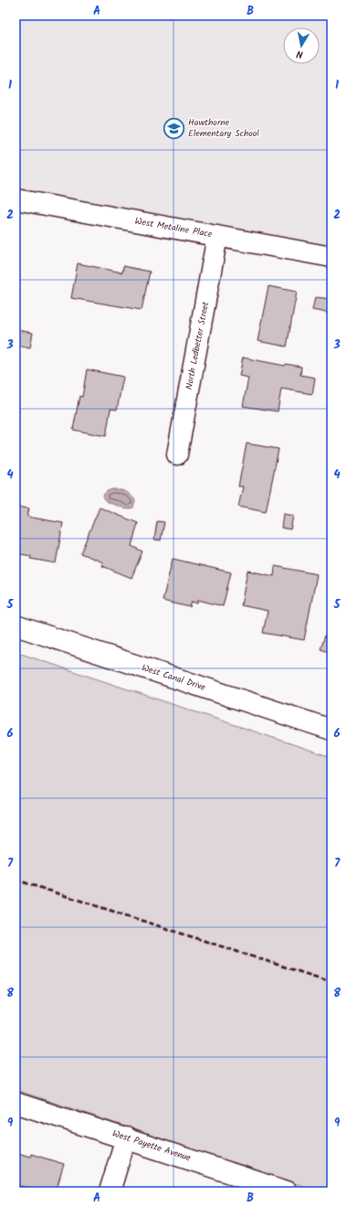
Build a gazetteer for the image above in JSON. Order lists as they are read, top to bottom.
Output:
{
  "streets": {
    "street": [
      "West Metaline Place",
      "North Ledbetter Street",
      "West Canal Drive",
      "West Payette Avenue"
    ]
  },
  "crossings": [
    ["West Metaline Place", "North Ledbetter Street"]
  ],
  "places": {
    "school or university": ["Hawthorne Elementary School"]
  },
  "north": "bottom",
  "grid": {
    "columns": ["A", "B"],
    "rows": [
      "1",
      "2",
      "3",
      "4",
      "5",
      "6",
      "7",
      "8",
      "9"
    ]
  }
}
